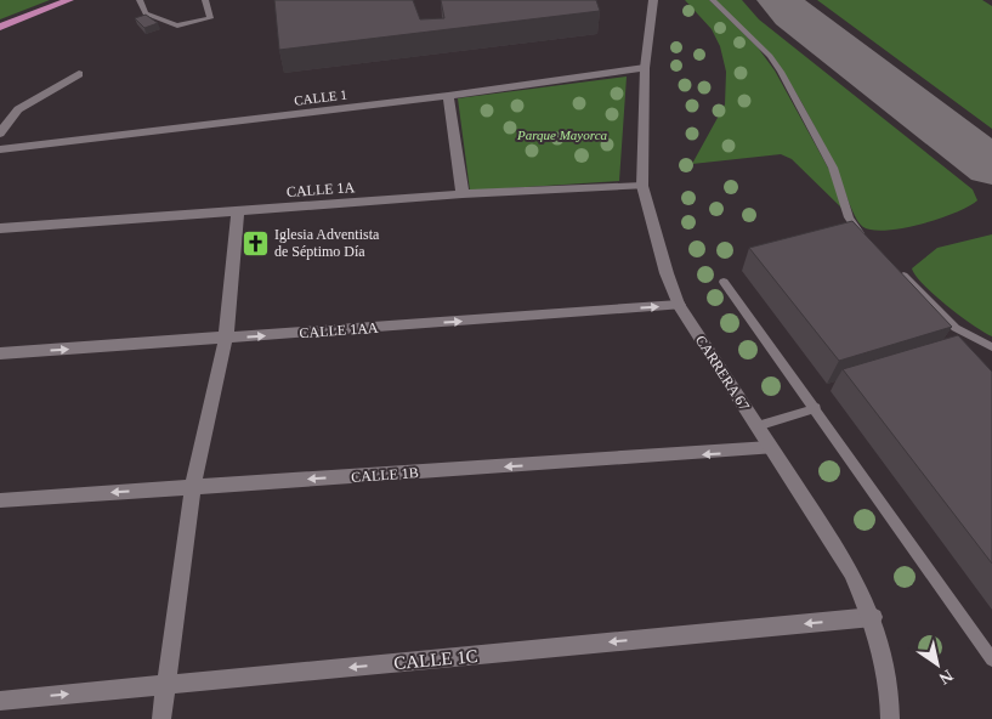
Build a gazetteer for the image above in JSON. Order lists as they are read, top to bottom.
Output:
{
  "streets": {
    "street": [
      "CALLE 1",
      "CALLE 1A",
      "CALLE 1AA",
      "CARRERA 67",
      "CALLE 1B",
      "CALLE 1C"
    ]
  },
  "crossings": [
    ["CALLE 1", "CARRERA 67"],
    ["CALLE 1A", "CARRERA 67"],
    ["CALLE 1AA", "CARRERA 67"],
    ["CARRERA 67", "CALLE 1B"],
    ["CARRERA 67", "CALLE 1C"]
  ],
  "one_way": ["CALLE 1AA", "CALLE 1B"],
  "parks": ["Parque Mayorca"],
  "places": {
    "church": ["Iglesia Adventista de Séptimo Día"]
  },
  "north": "bottom right"
}
